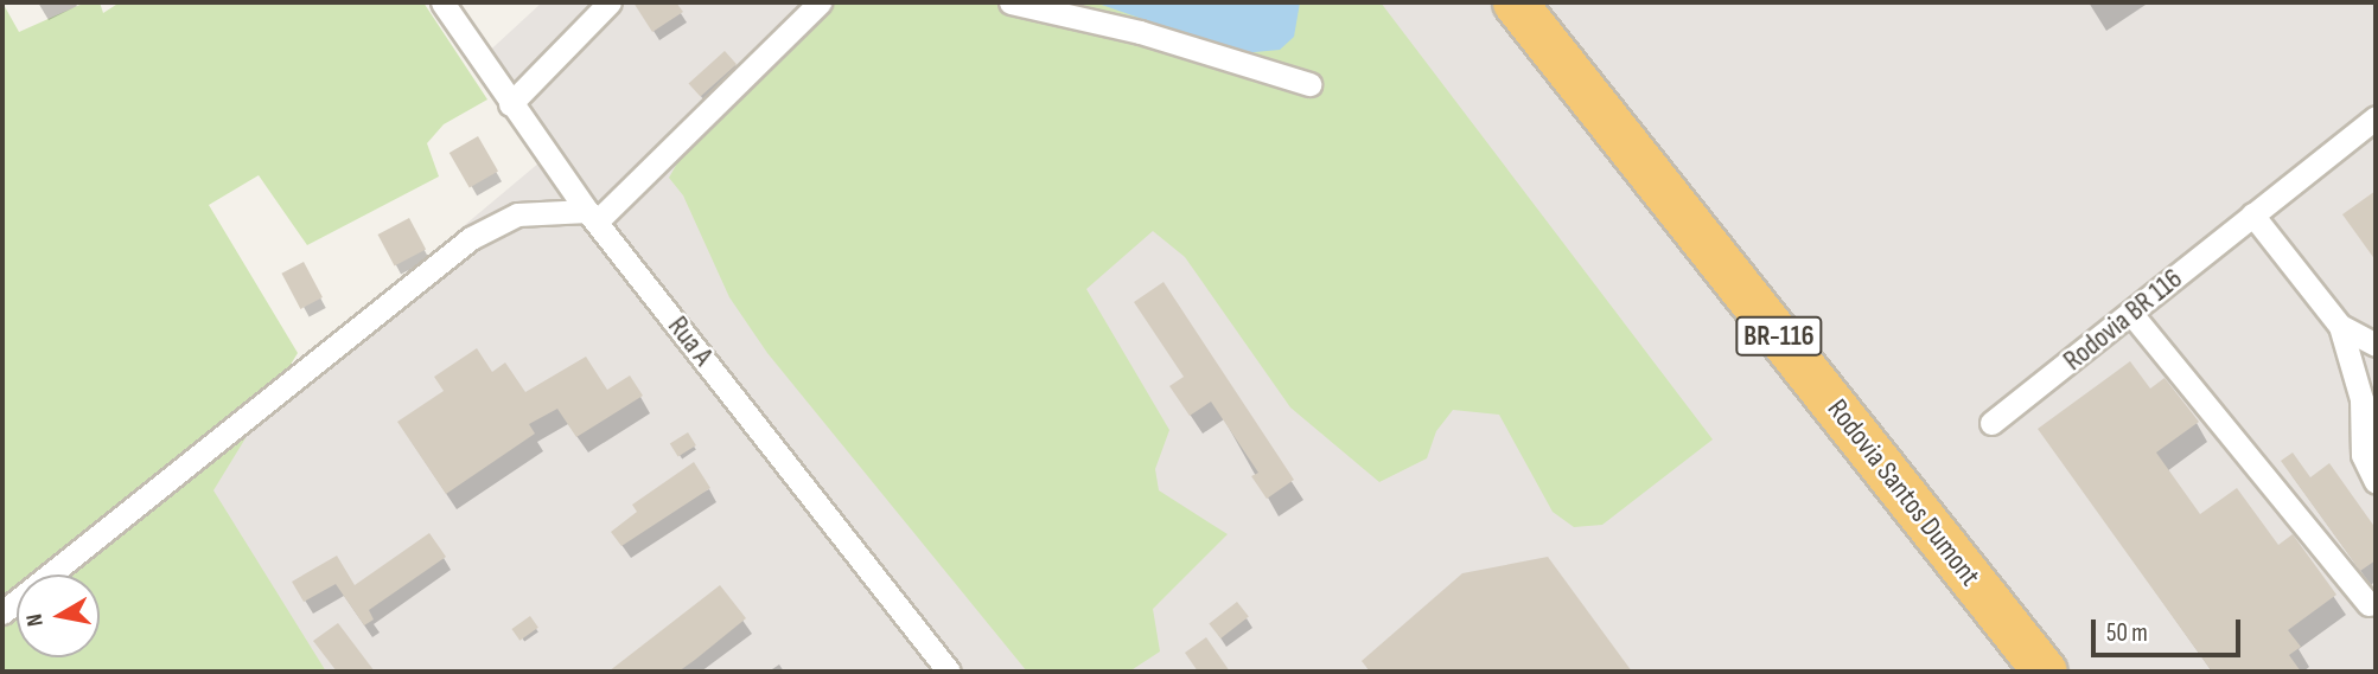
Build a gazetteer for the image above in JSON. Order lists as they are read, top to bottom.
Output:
{
  "streets": {
    "highway": ["BR-116", "Rodovia Santos Dumont"],
    "street": ["Rodovia BR 116", "Rua A"]
  },
  "scale_bar": "50 m",
  "north": "left"
}
